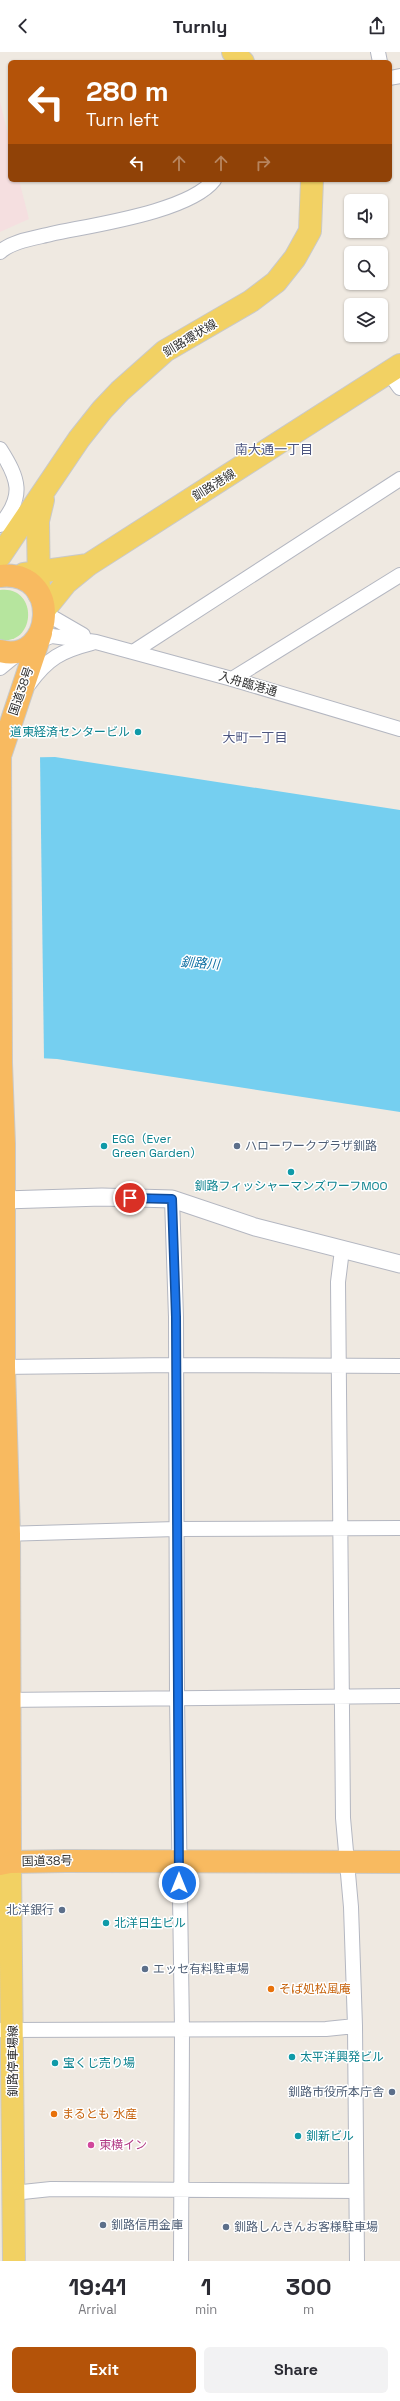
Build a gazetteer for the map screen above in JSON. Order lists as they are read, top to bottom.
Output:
{
  "streets": {
    "highway": ["国道38号"],
    "main road": ["釧路環状線", "釧路港線", "釧路停車場線"],
    "street": ["入舟臨港通"]
  },
  "crossings": [
    ["釧路環状線", "釧路港線"],
    ["釧路環状線", "国道38号"],
    ["釧路港線", "国道38号"],
    ["国道38号", "釧路停車場線"]
  ],
  "districts": ["南大通一丁目", "大町一丁目"],
  "water": ["釧路川"],
  "places": [
    "道東経済センタービル",
    "EGG（Ever Green Garden）",
    "ハローワークプラザ釧路",
    "釧路フィッシャーマンズワーフMOO",
    "北洋銀行",
    "北洋日生ビル",
    "エッセ有料駐車場",
    "そば処松風庵",
    "太平洋興発ビル",
    "宝くじ売り場",
    "釧路市役所本庁舎",
    "まるとも 水産",
    "釧新ビル",
    "東横イン",
    "釧路信用金庫",
    "釧路しんきんお客様駐車場"
  ],
  "page": {
    "header": "Turnly",
    "turn": ["280 m", "Turn left"],
    "eta": [
      "19:41",
      "Arrival",
      "1",
      "min",
      "300",
      "m"
    ],
    "buttons": ["Exit", "Share"]
  }
}
